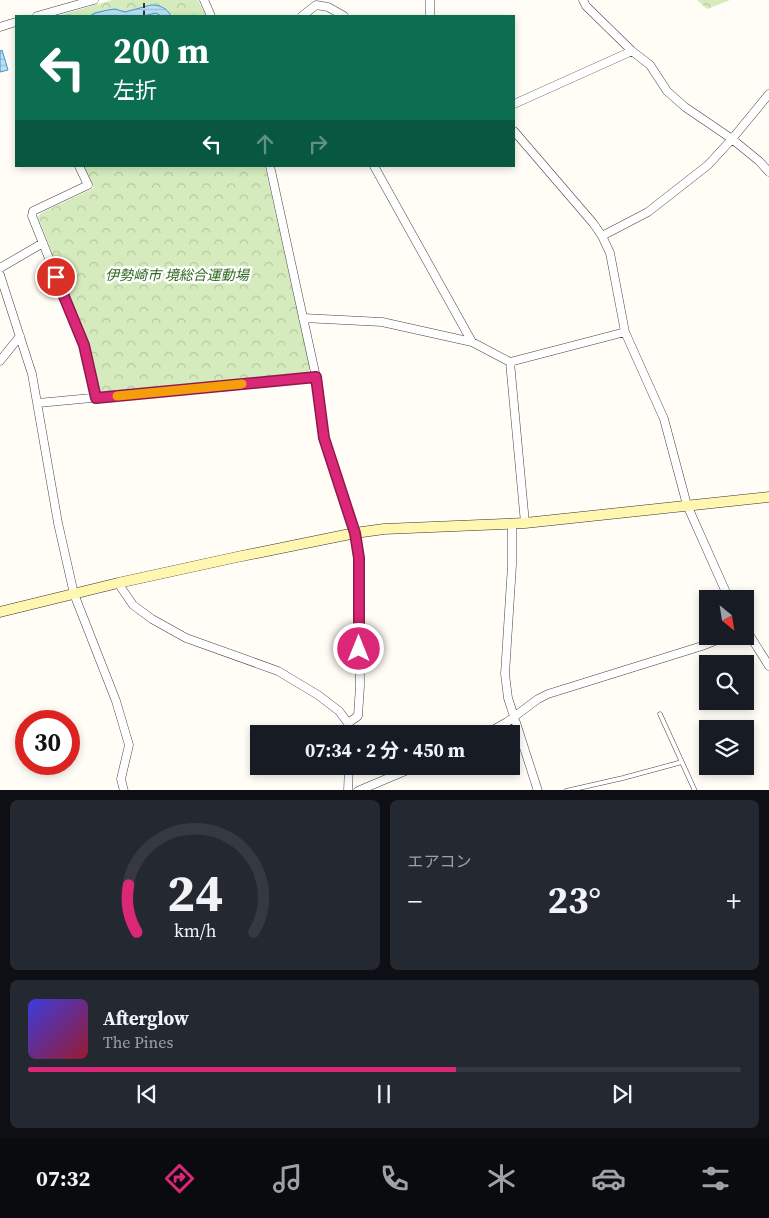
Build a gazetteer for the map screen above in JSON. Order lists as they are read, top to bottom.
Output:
{
  "parks": ["伊勢崎市 境総合運動場"],
  "north": "bottom right",
  "page": {
    "turn": ["200 m", "左折"],
    "limit": "30",
    "trip": "07:34 · 2 分 · 450 m",
    "tile": "エアコン",
    "heat": ["−", "23°", "+"],
    "song": ["Afterglow", "The Pines"],
    "tabs": "07:32",
    "gauge": ["24", "km/h"]
  }
}
